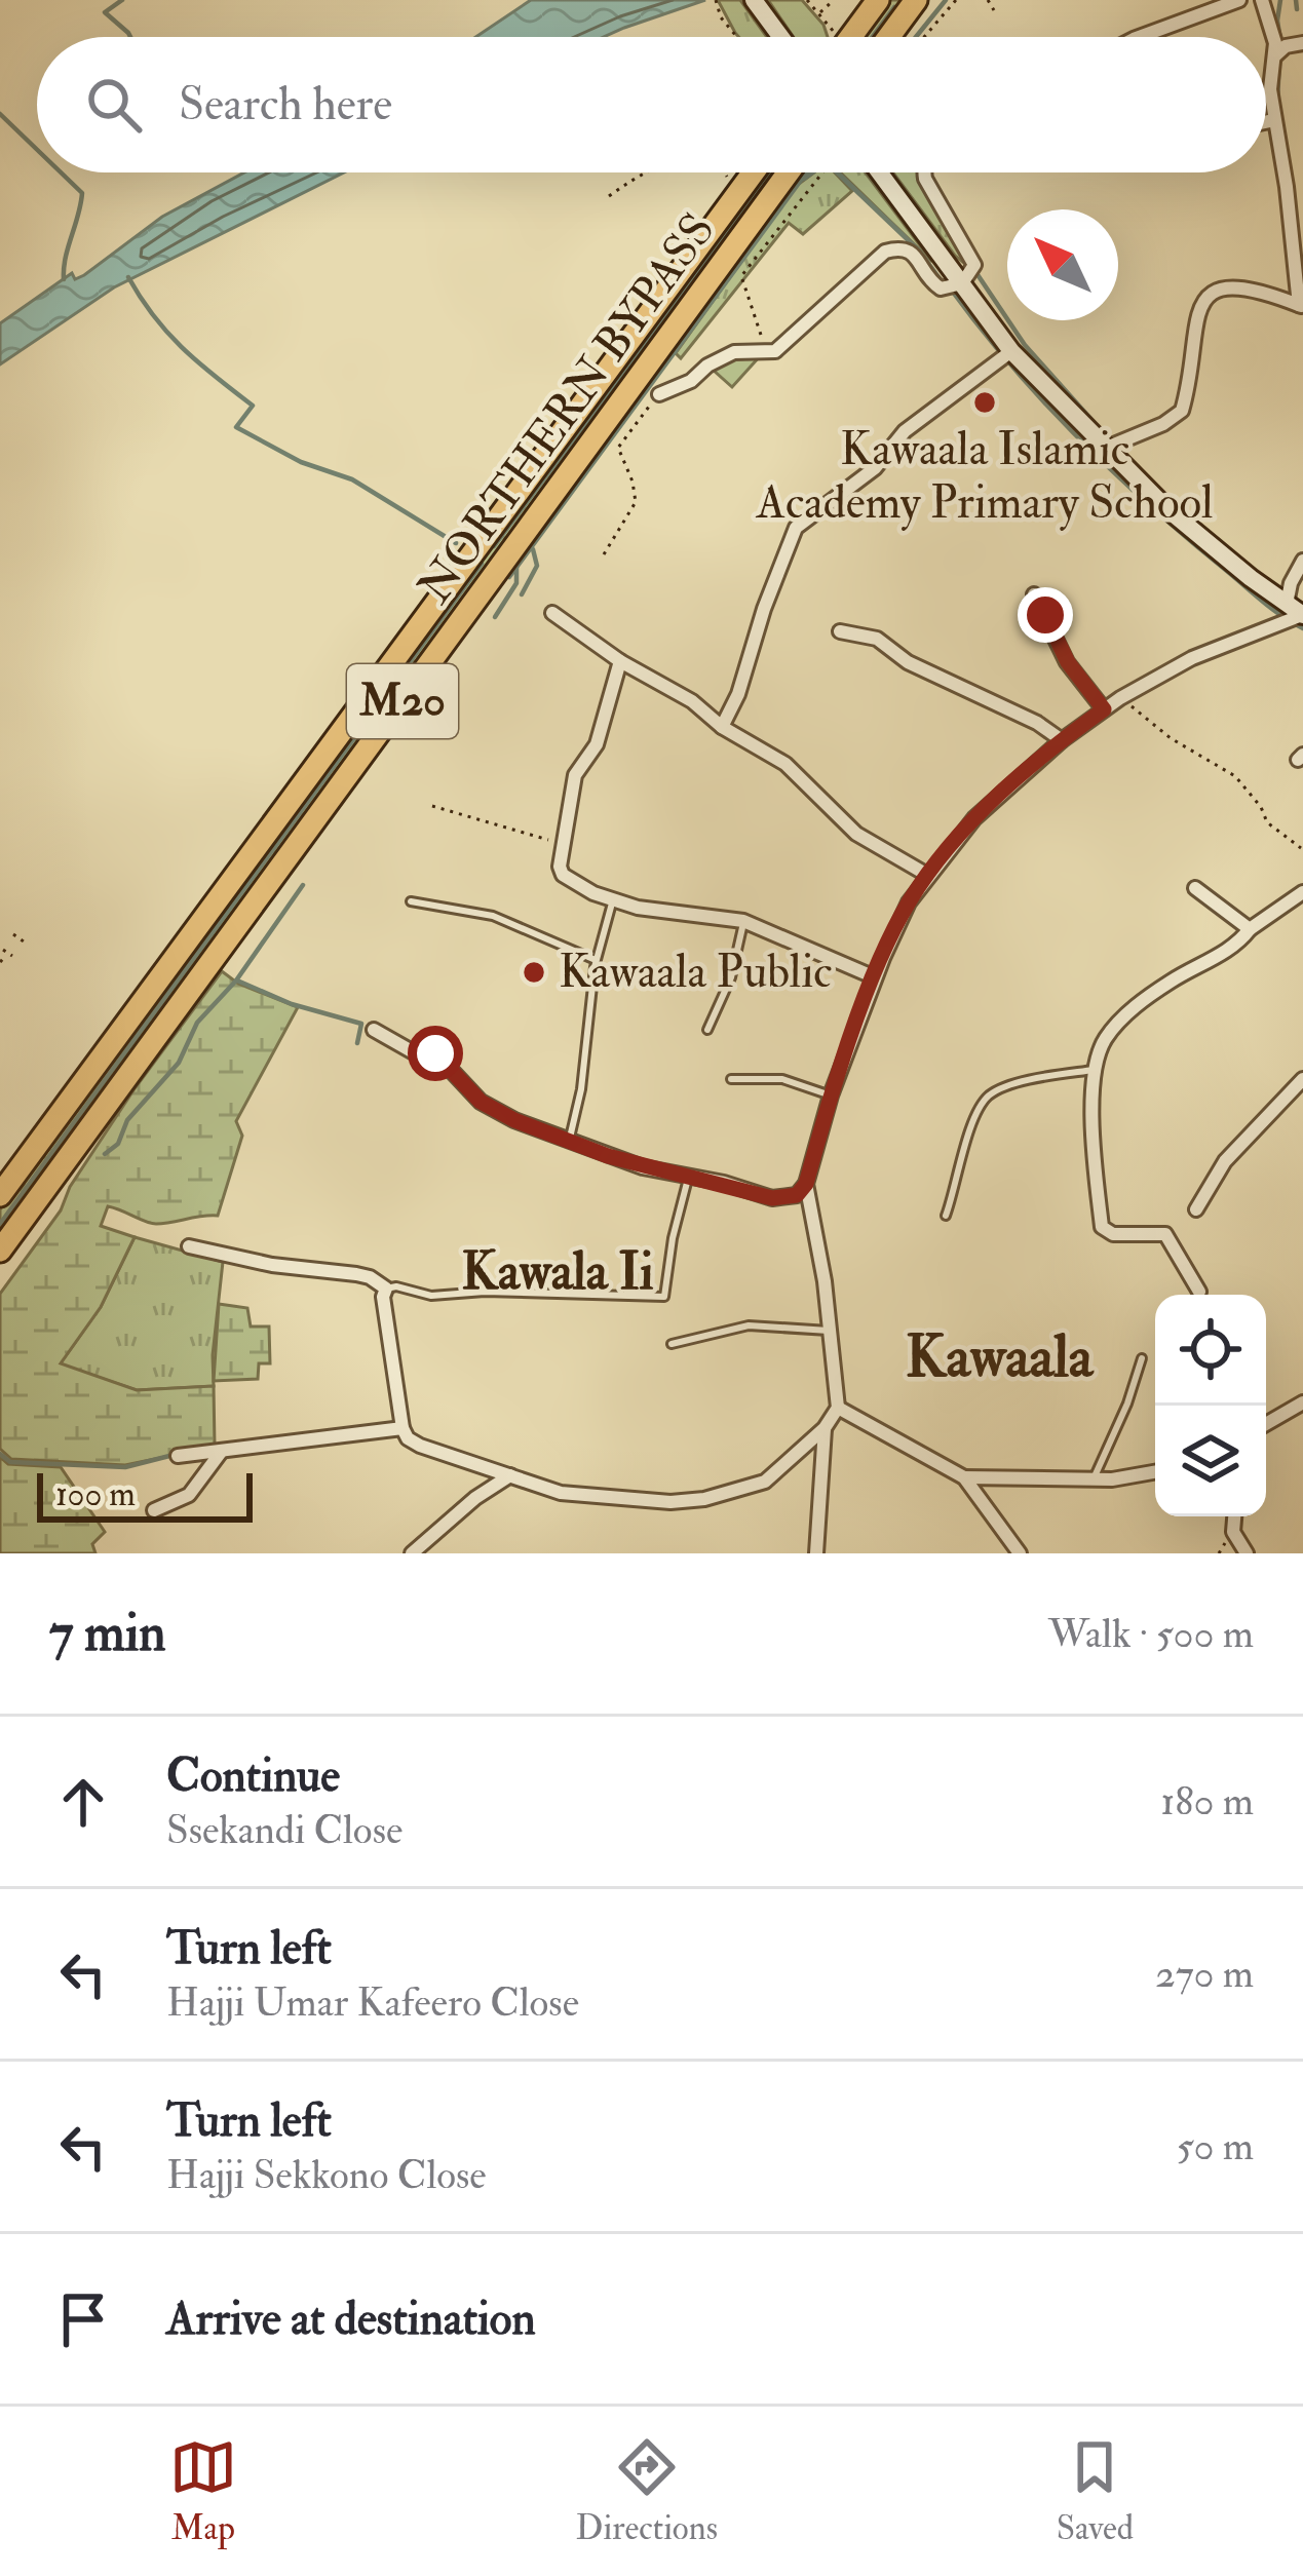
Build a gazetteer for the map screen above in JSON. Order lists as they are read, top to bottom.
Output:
{
  "streets": {
    "highway": ["NORTHERN BYPASS", "M20"]
  },
  "districts": ["Kawala Ii", "Kawaala"],
  "places": ["Kawaala Islamic Academy Primary School", "Kawaala Public"],
  "scale_bar": "100 m",
  "north": "top left",
  "page": {
    "search": "Search here",
    "scale": "100 m",
    "heading": ["7 min", "Walk · 500 m"],
    "list": [
      ["Continue", "Ssekandi Close", "180 m"],
      ["Turn left", "Hajji Umar Kafeero Close", "270 m"],
      ["Turn left", "Hajji Sekkono Close", "50 m"],
      "Arrive at destination"
    ],
    "nav": ["Map", "Directions", "Saved"]
  }
}
